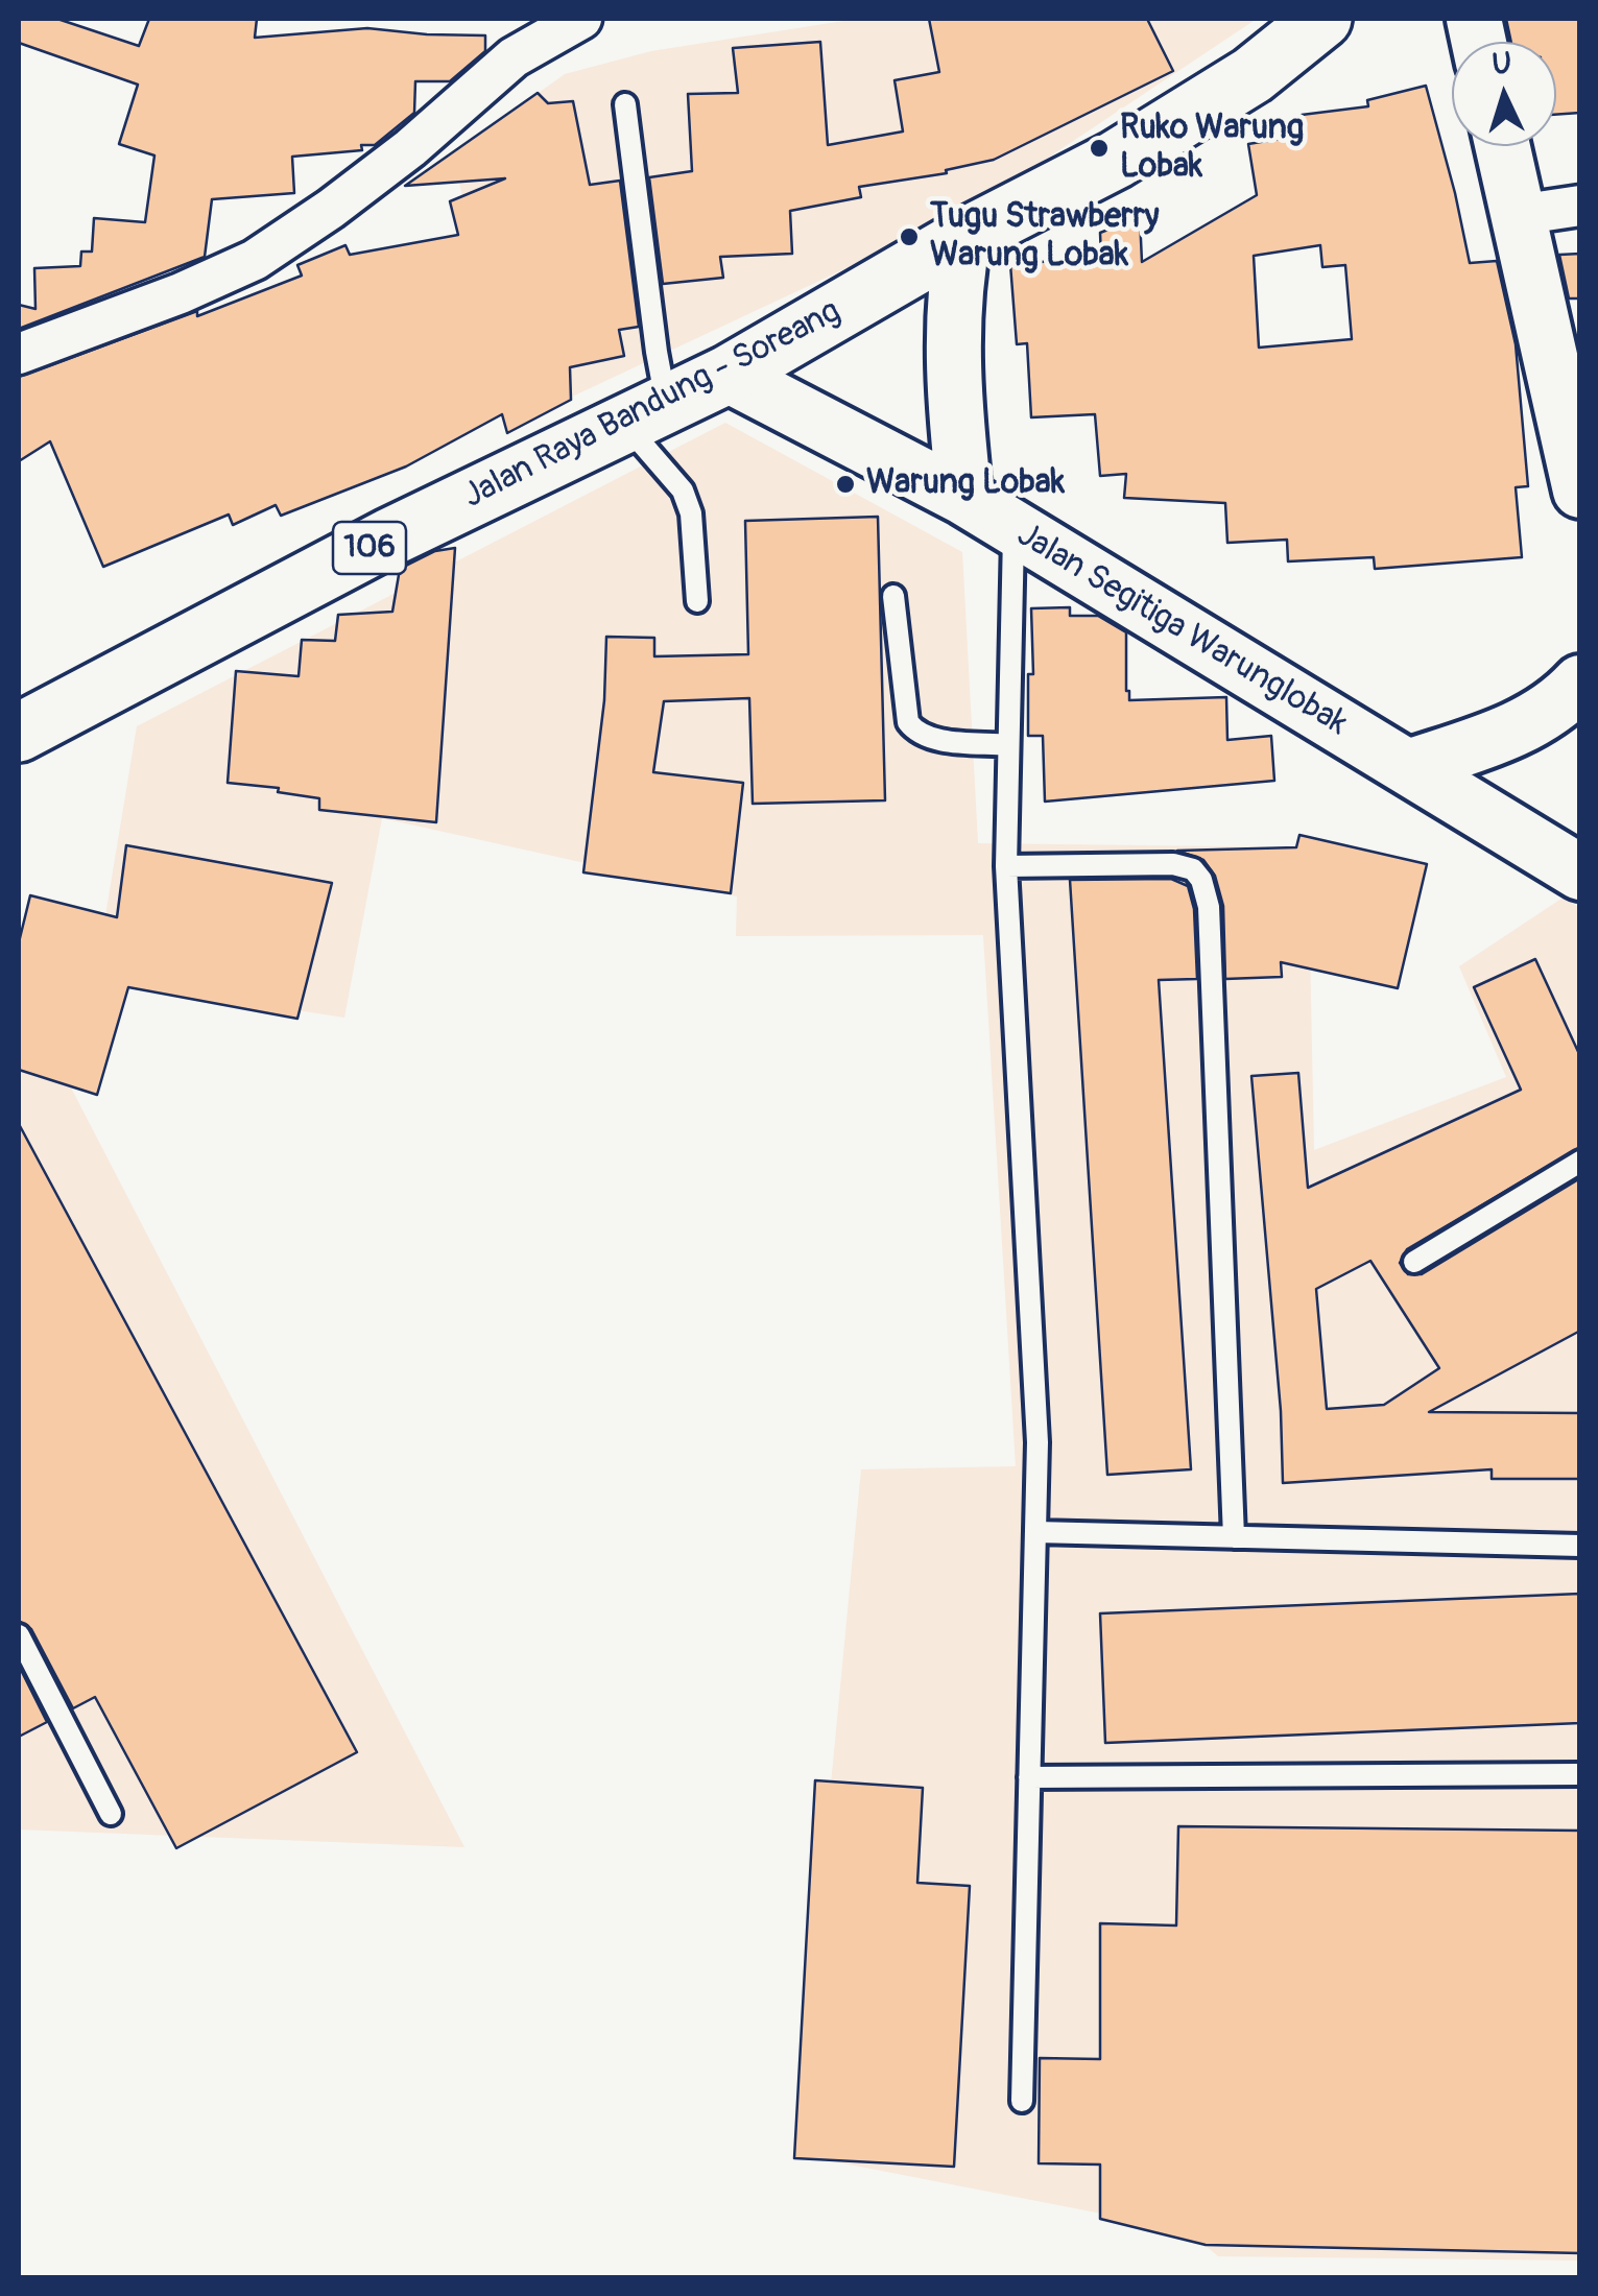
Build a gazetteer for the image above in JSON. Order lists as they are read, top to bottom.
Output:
{
  "streets": {
    "main road": ["Jalan Raya Bandung - Soreang", "106", "Jalan Segitiga Warunglobak"]
  },
  "crossings": [
    ["Jalan Raya Bandung - Soreang", "Jalan Segitiga Warunglobak"]
  ],
  "places": ["Ruko Warung Lobak", "Tugu Strawberry Warung Lobak", "Warung Lobak"],
  "north": "top"
}
